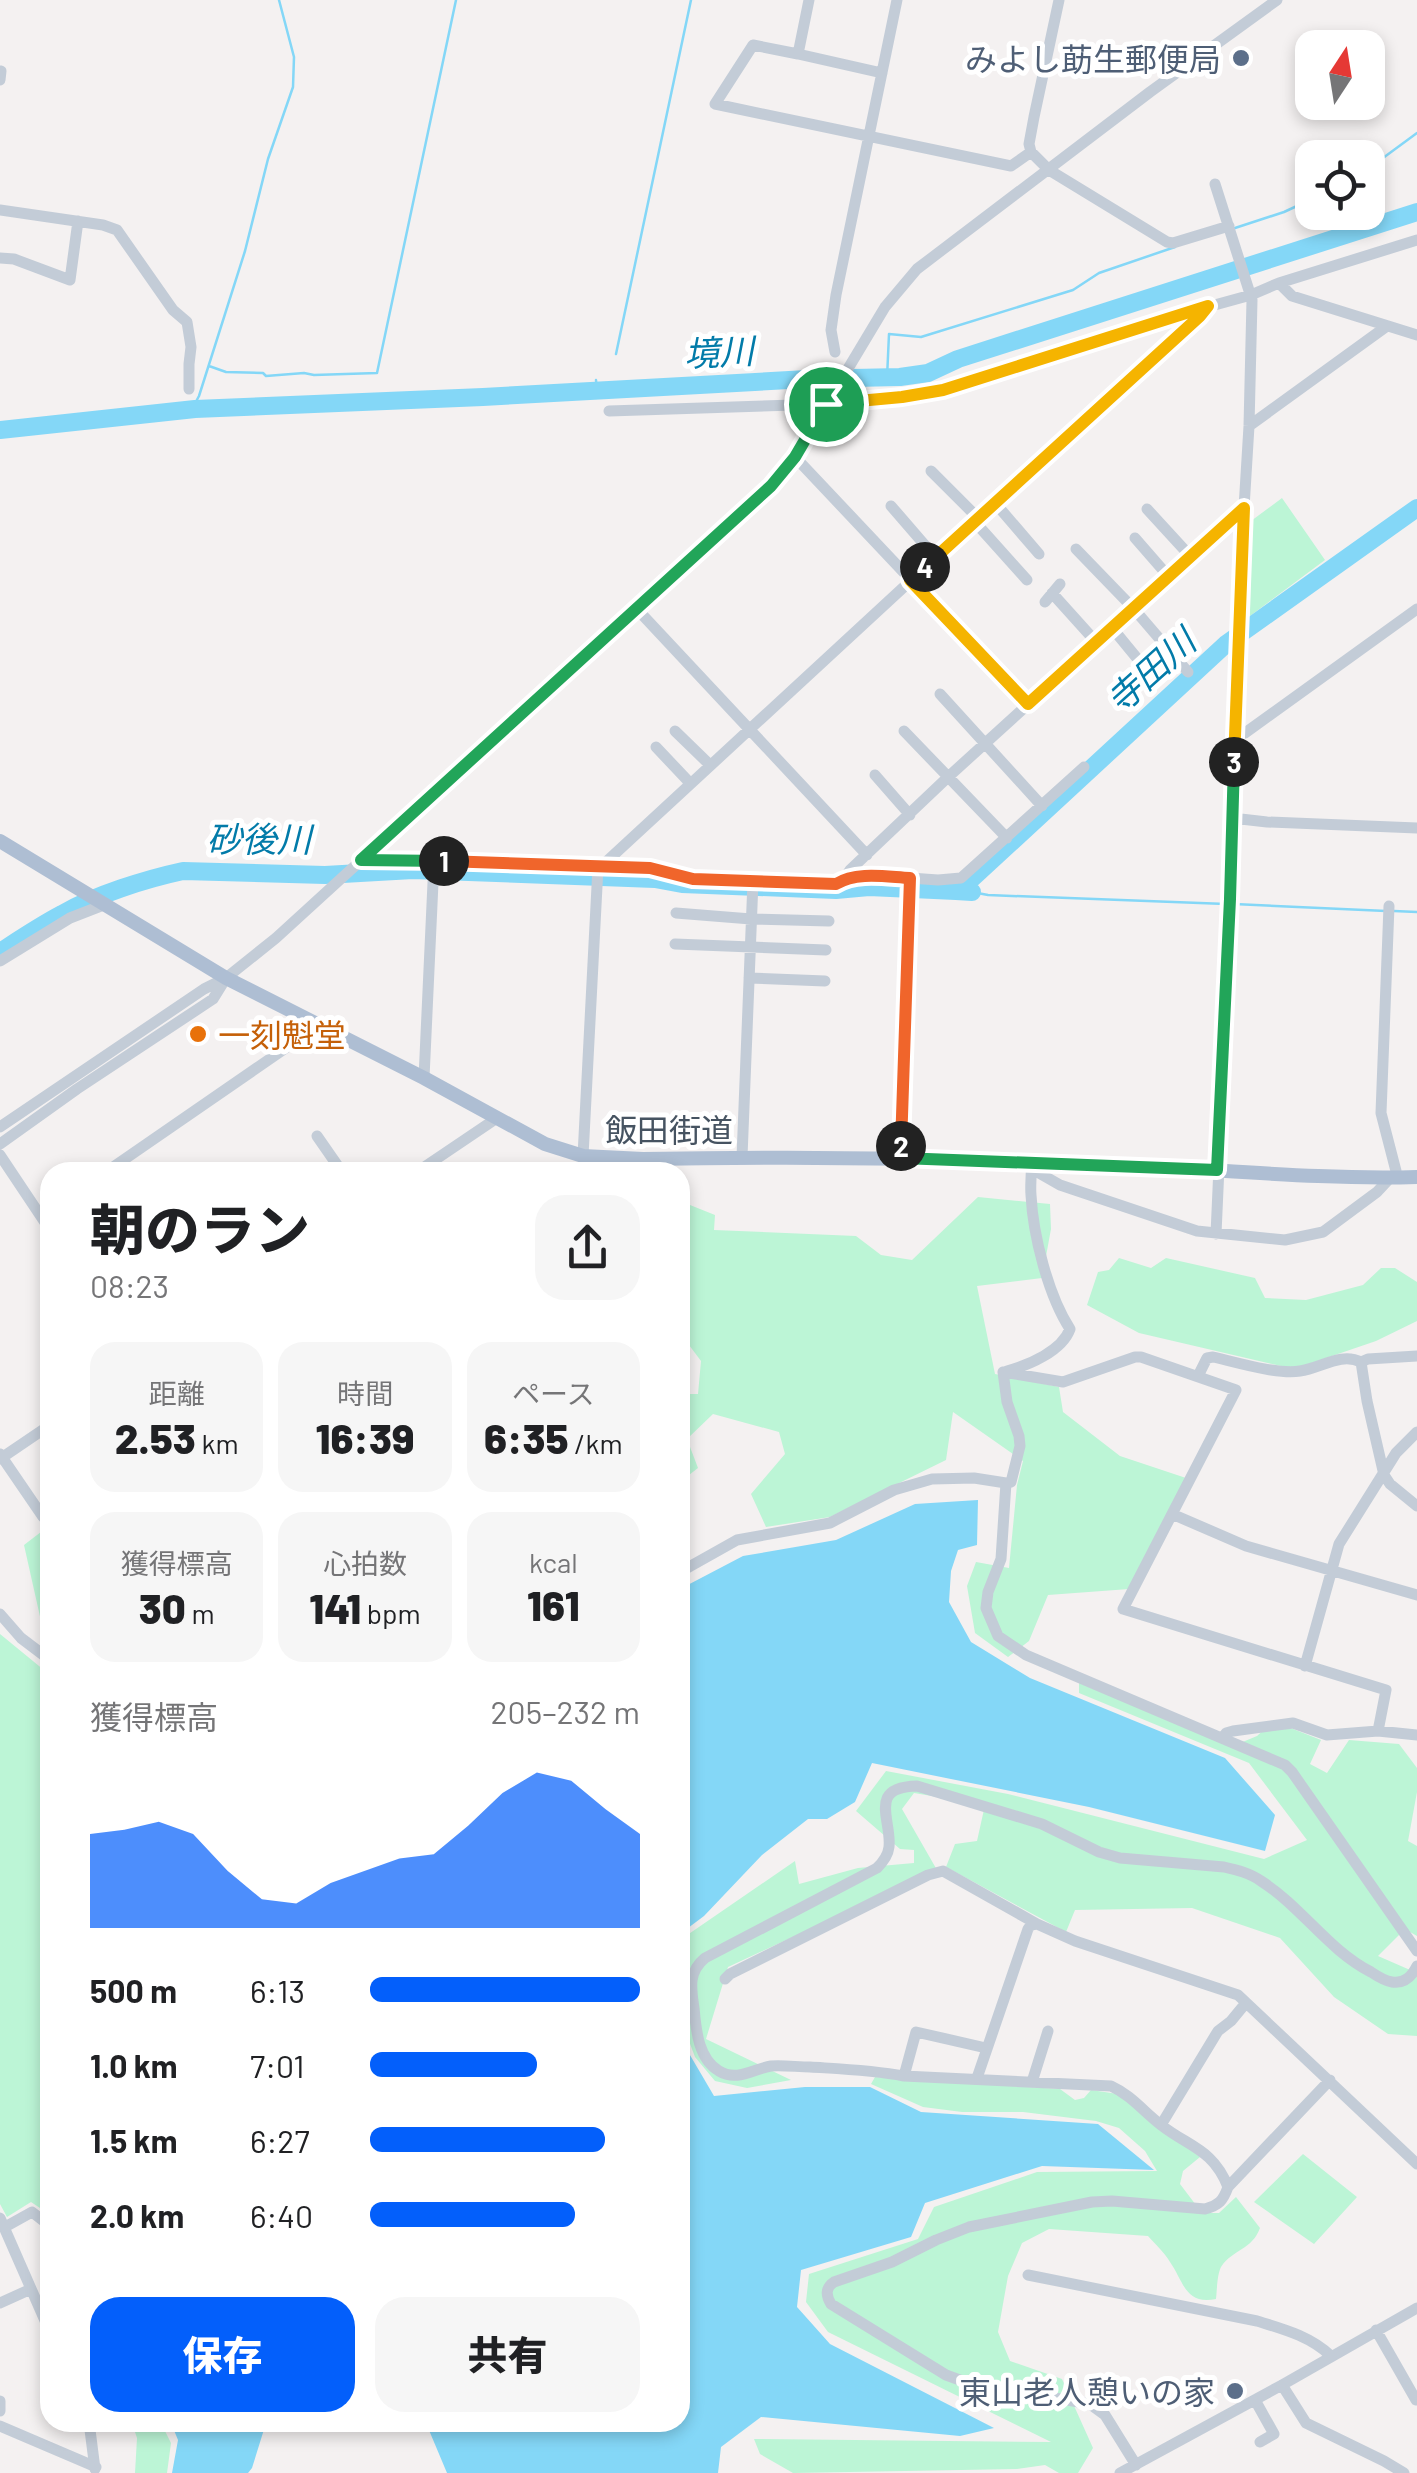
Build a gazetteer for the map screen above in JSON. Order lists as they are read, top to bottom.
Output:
{
  "streets": {
    "main road": ["飯田街道"]
  },
  "water": ["境川", "寺田川", "砂後川"],
  "places": ["みよし莇生郵便局", "一刻魁堂", "東山老人憩いの家"],
  "north": "top",
  "page": {
    "pins": [
      "4",
      "3",
      "1",
      "2"
    ],
    "heading": ["朝のラン", "08:23"],
    "stats": [
      ["距離", "2.53 km"],
      ["時間", "16:39"],
      ["ペース", "6:35 /km"],
      ["獲得標高", "30 m"],
      ["心拍数", "141 bpm"],
      ["kcal", "161"]
    ],
    "chart": ["獲得標高", "205–232 m"],
    "list": [
      {
        "name": "500 m",
        "note": "6:13"
      },
      {
        "name": "1.0 km",
        "note": "7:01"
      },
      {
        "name": "1.5 km",
        "note": "6:27"
      },
      {
        "name": "2.0 km",
        "note": "6:40"
      }
    ],
    "buttons": ["保存", "共有"]
  }
}
